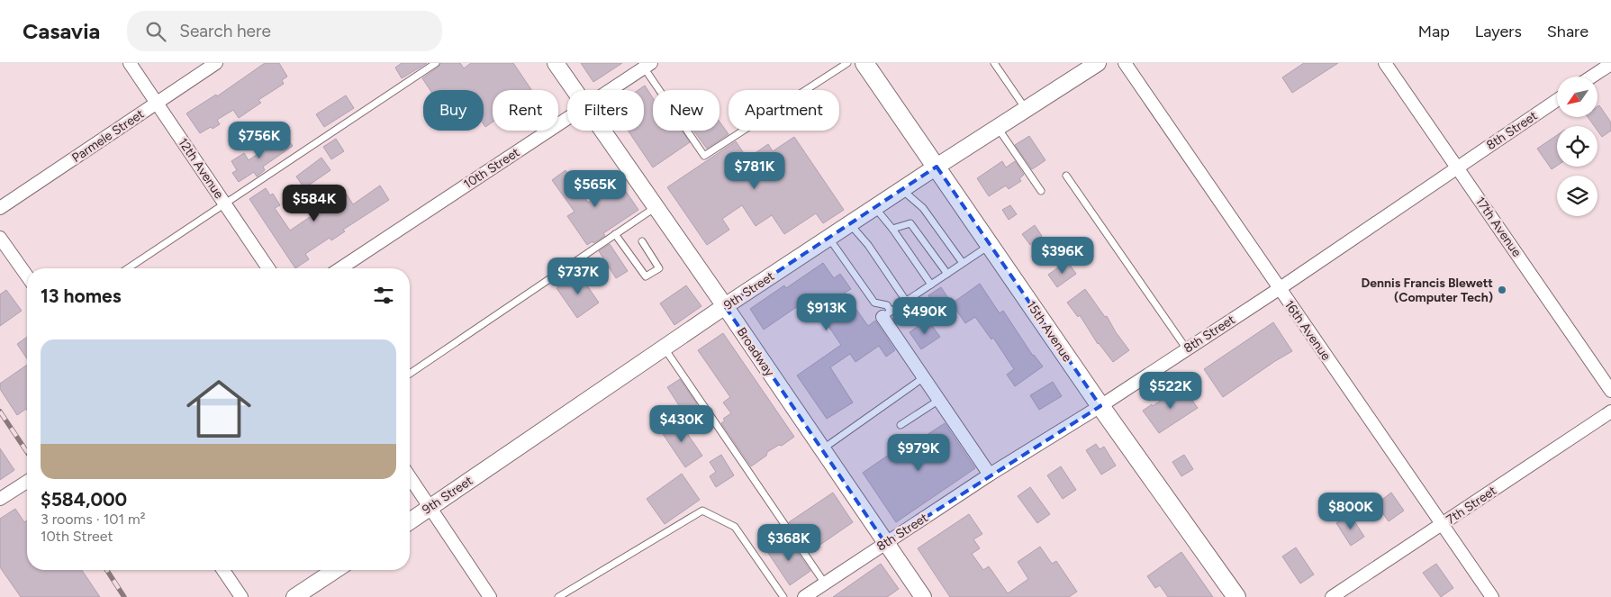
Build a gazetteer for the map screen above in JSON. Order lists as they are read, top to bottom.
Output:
{
  "streets": {
    "main road": ["15th Avenue"],
    "street": [
      "8th Street",
      "Parmele Street",
      "12th Avenue",
      "10th Street",
      "17th Avenue",
      "9th Street",
      "16th Avenue",
      "Broadway",
      "7th Street"
    ]
  },
  "crossings": [
    ["8th Street", "17th Avenue"],
    ["8th Street", "16th Avenue"],
    ["8th Street", "15th Avenue"],
    ["8th Street", "Broadway"],
    ["Parmele Street", "12th Avenue"],
    ["9th Street", "15th Avenue"],
    ["9th Street", "Broadway"],
    ["16th Avenue", "7th Street"]
  ],
  "places": ["Dennis Francis Blewett (Computer Tech)"],
  "north": "bottom left",
  "page": {
    "header": "Casavia",
    "search": "Search here",
    "nav": ["Map", "Layers", "Share"],
    "chip": [
      "Buy",
      "Rent",
      "Filters",
      "New",
      "Apartment"
    ],
    "price": [
      "$756K",
      "$781K",
      "$565K",
      "$584K",
      "$396K",
      "$737K",
      "$913K",
      "$490K",
      "$522K",
      "$430K",
      "$979K",
      "$800K",
      "$368K"
    ],
    "heading": "13 homes",
    "list": [
      {
        "name": "$584,000",
        "note": "3 rooms · 101 m² · 10th Street"
      }
    ]
  }
}
